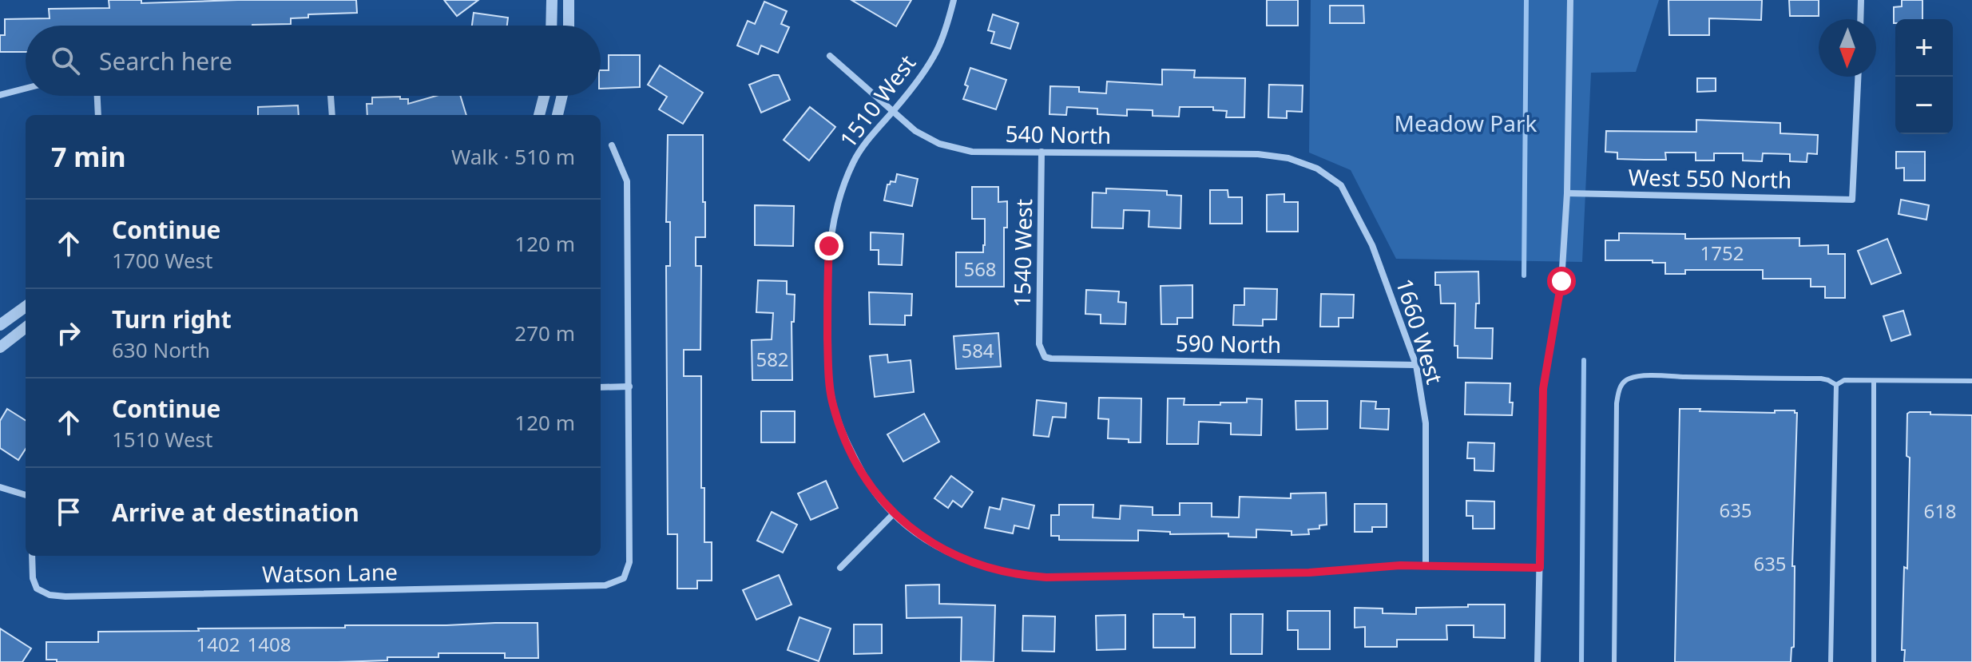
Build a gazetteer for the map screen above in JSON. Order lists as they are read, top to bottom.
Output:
{
  "streets": {
    "street": [
      "1510 West",
      "540 North",
      "West 550 North",
      "1540 West",
      "1660 West",
      "590 North",
      "Watson Lane"
    ]
  },
  "crossings": [
    ["1510 West", "540 North"],
    ["1510 West", "1660 West"],
    ["540 North", "1540 West"],
    ["540 North", "1660 West"],
    ["1540 West", "590 North"],
    ["1660 West", "590 North"]
  ],
  "parks": ["Meadow Park"],
  "house_numbers": [
    "1752",
    "568",
    "584",
    "582",
    "635",
    "618",
    "635",
    "1402",
    "1408"
  ],
  "north": "bottom",
  "page": {
    "map_buttons": ["+", "−"],
    "search": "Search here",
    "heading": ["7 min", "Walk · 510 m"],
    "list": [
      ["Continue", "1700 West", "120 m"],
      ["Turn right", "630 North", "270 m"],
      ["Continue", "1510 West", "120 m"],
      "Arrive at destination"
    ]
  }
}
